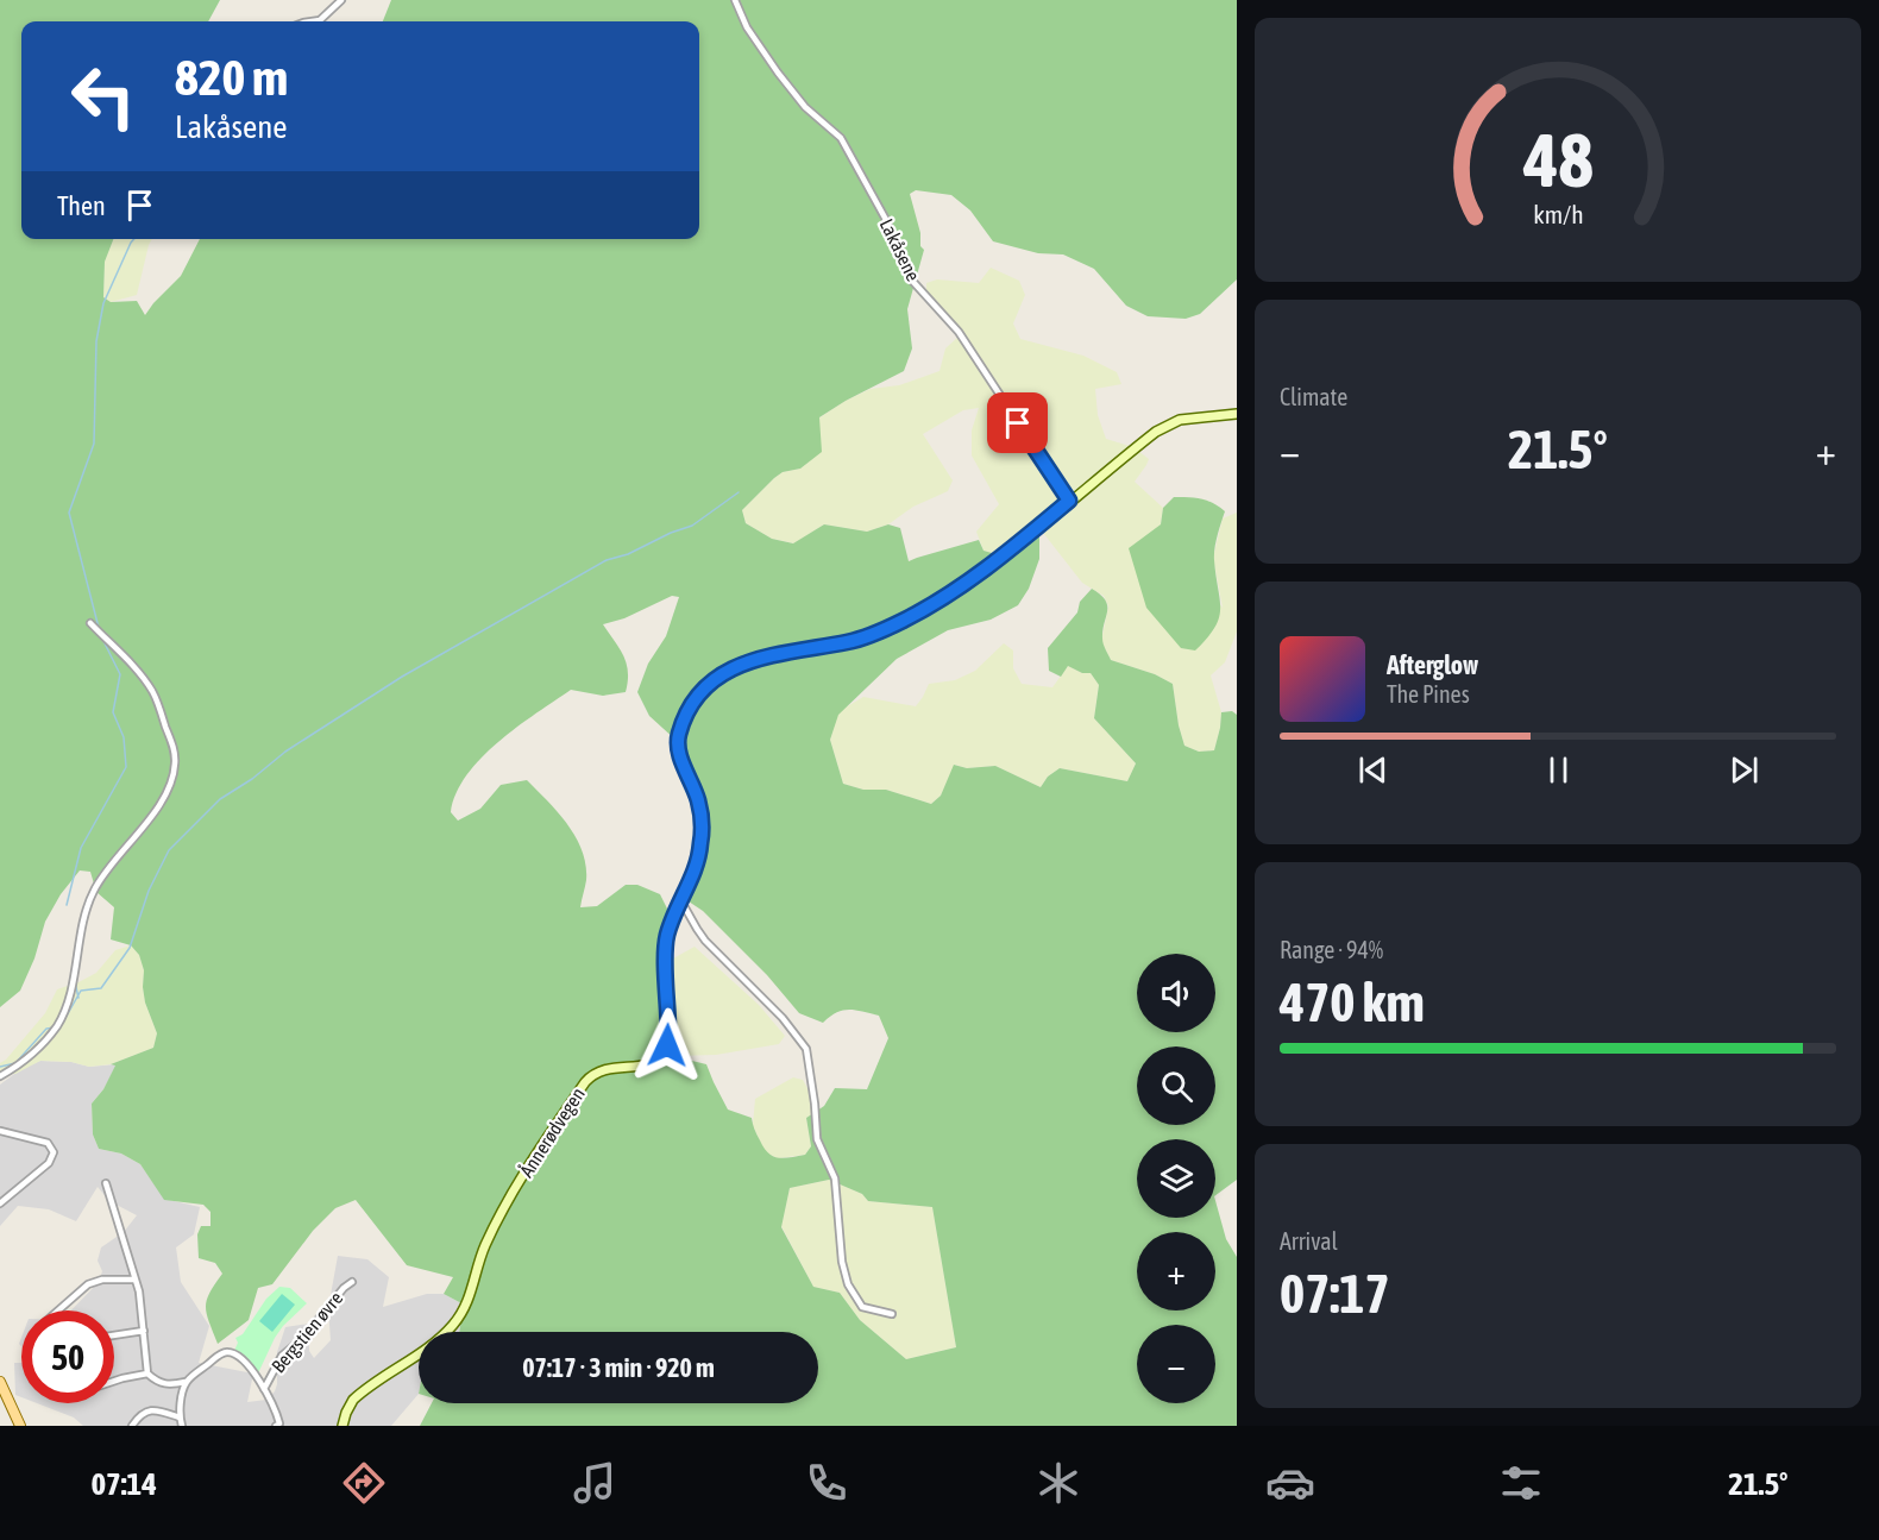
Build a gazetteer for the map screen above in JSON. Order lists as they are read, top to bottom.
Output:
{
  "streets": {
    "main road": ["Ånnerødvegen"],
    "street": ["Lakåsene", "Bergstien øvre"]
  },
  "crossings": [
    ["Lakåsene", "Ånnerødvegen"]
  ],
  "page": {
    "turn": ["820 m", "Lakåsene"],
    "then": "Then",
    "tile": [
      "Climate",
      ["Range · 94%", "470 km"],
      ["Arrival", "07:17"]
    ],
    "heat": ["−", "21.5°", "+"],
    "song": ["Afterglow", "The Pines"],
    "map_buttons": ["+", "−"],
    "limit": "50",
    "trip": "07:17 · 3 min · 920 m",
    "tabs": ["07:14", "21.5°"],
    "gauge": ["48", "km/h"]
  }
}
